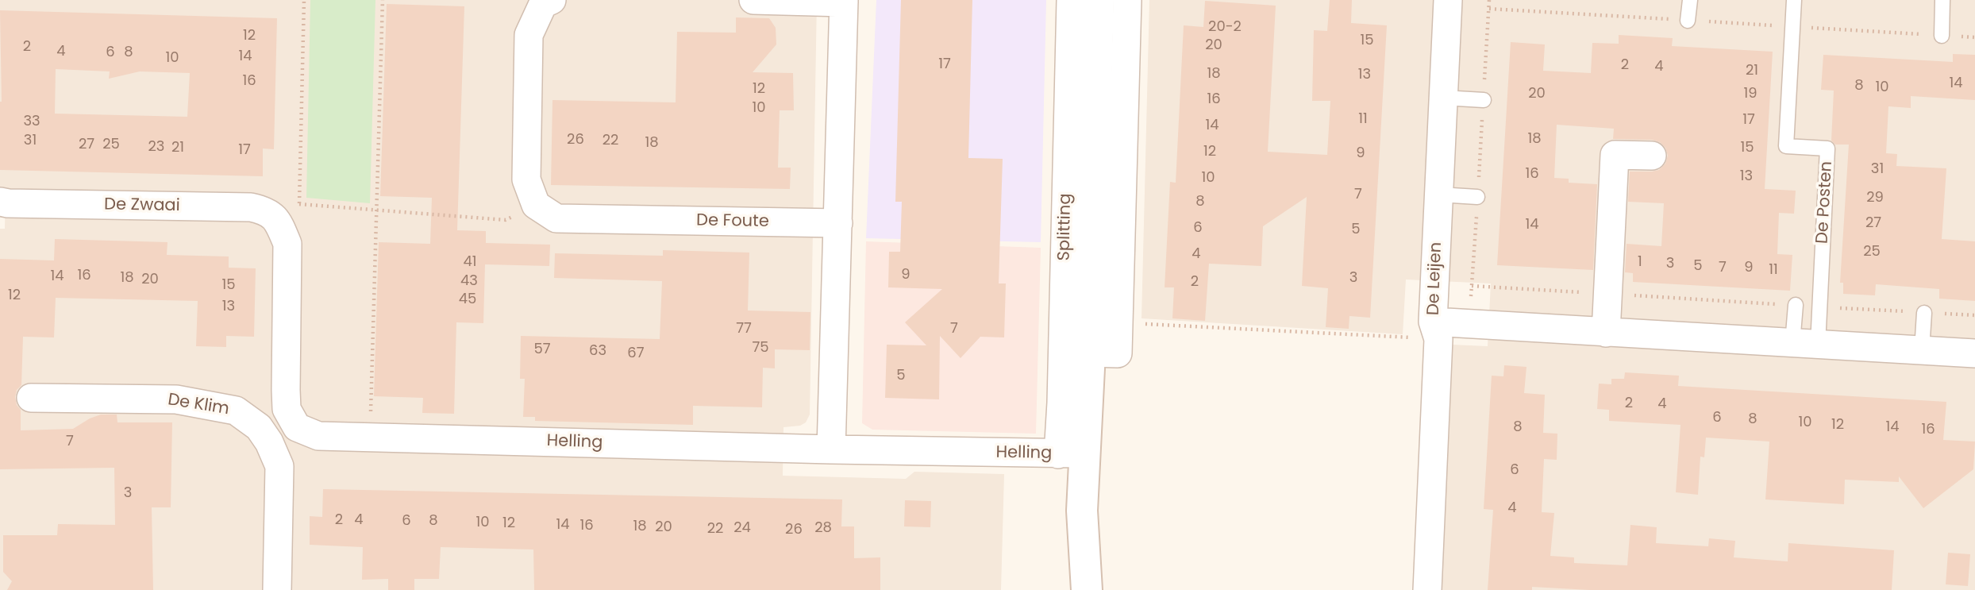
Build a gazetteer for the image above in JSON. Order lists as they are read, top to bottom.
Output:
{
  "streets": {
    "main road": ["Splitting"],
    "street": [
      "De Zwaai",
      "De Foute",
      "De Leijen",
      "De Klim",
      "Helling"
    ],
    "lane": ["De Posten"]
  },
  "crossings": [
    ["De Zwaai", "Helling"],
    ["Splitting", "Helling"]
  ],
  "house_numbers": [
    "20-2",
    "12",
    "15",
    "20",
    "2",
    "4",
    "6",
    "8",
    "14",
    "10",
    "17",
    "2",
    "4",
    "21",
    "18",
    "13",
    "16",
    "14",
    "8",
    "10",
    "12",
    "20",
    "19",
    "16",
    "10",
    "11",
    "17",
    "33",
    "14",
    "18",
    "26",
    "31",
    "22",
    "18",
    "27",
    "25",
    "23",
    "21",
    "15",
    "17",
    "12",
    "9",
    "31",
    "16",
    "13",
    "10",
    "7",
    "29",
    "8",
    "27",
    "14",
    "6",
    "5",
    "25",
    "4",
    "41",
    "1",
    "3",
    "5",
    "7",
    "9",
    "11",
    "9",
    "16",
    "14",
    "18",
    "3",
    "20",
    "43",
    "2",
    "15",
    "12",
    "45",
    "13",
    "77",
    "7",
    "75",
    "57",
    "63",
    "67",
    "5",
    "2",
    "4",
    "6",
    "8",
    "10",
    "12",
    "8",
    "14",
    "16",
    "7",
    "6",
    "3",
    "4",
    "2",
    "4",
    "6",
    "8",
    "10",
    "12",
    "14",
    "16",
    "18",
    "20",
    "24",
    "28",
    "22",
    "26"
  ]
}
